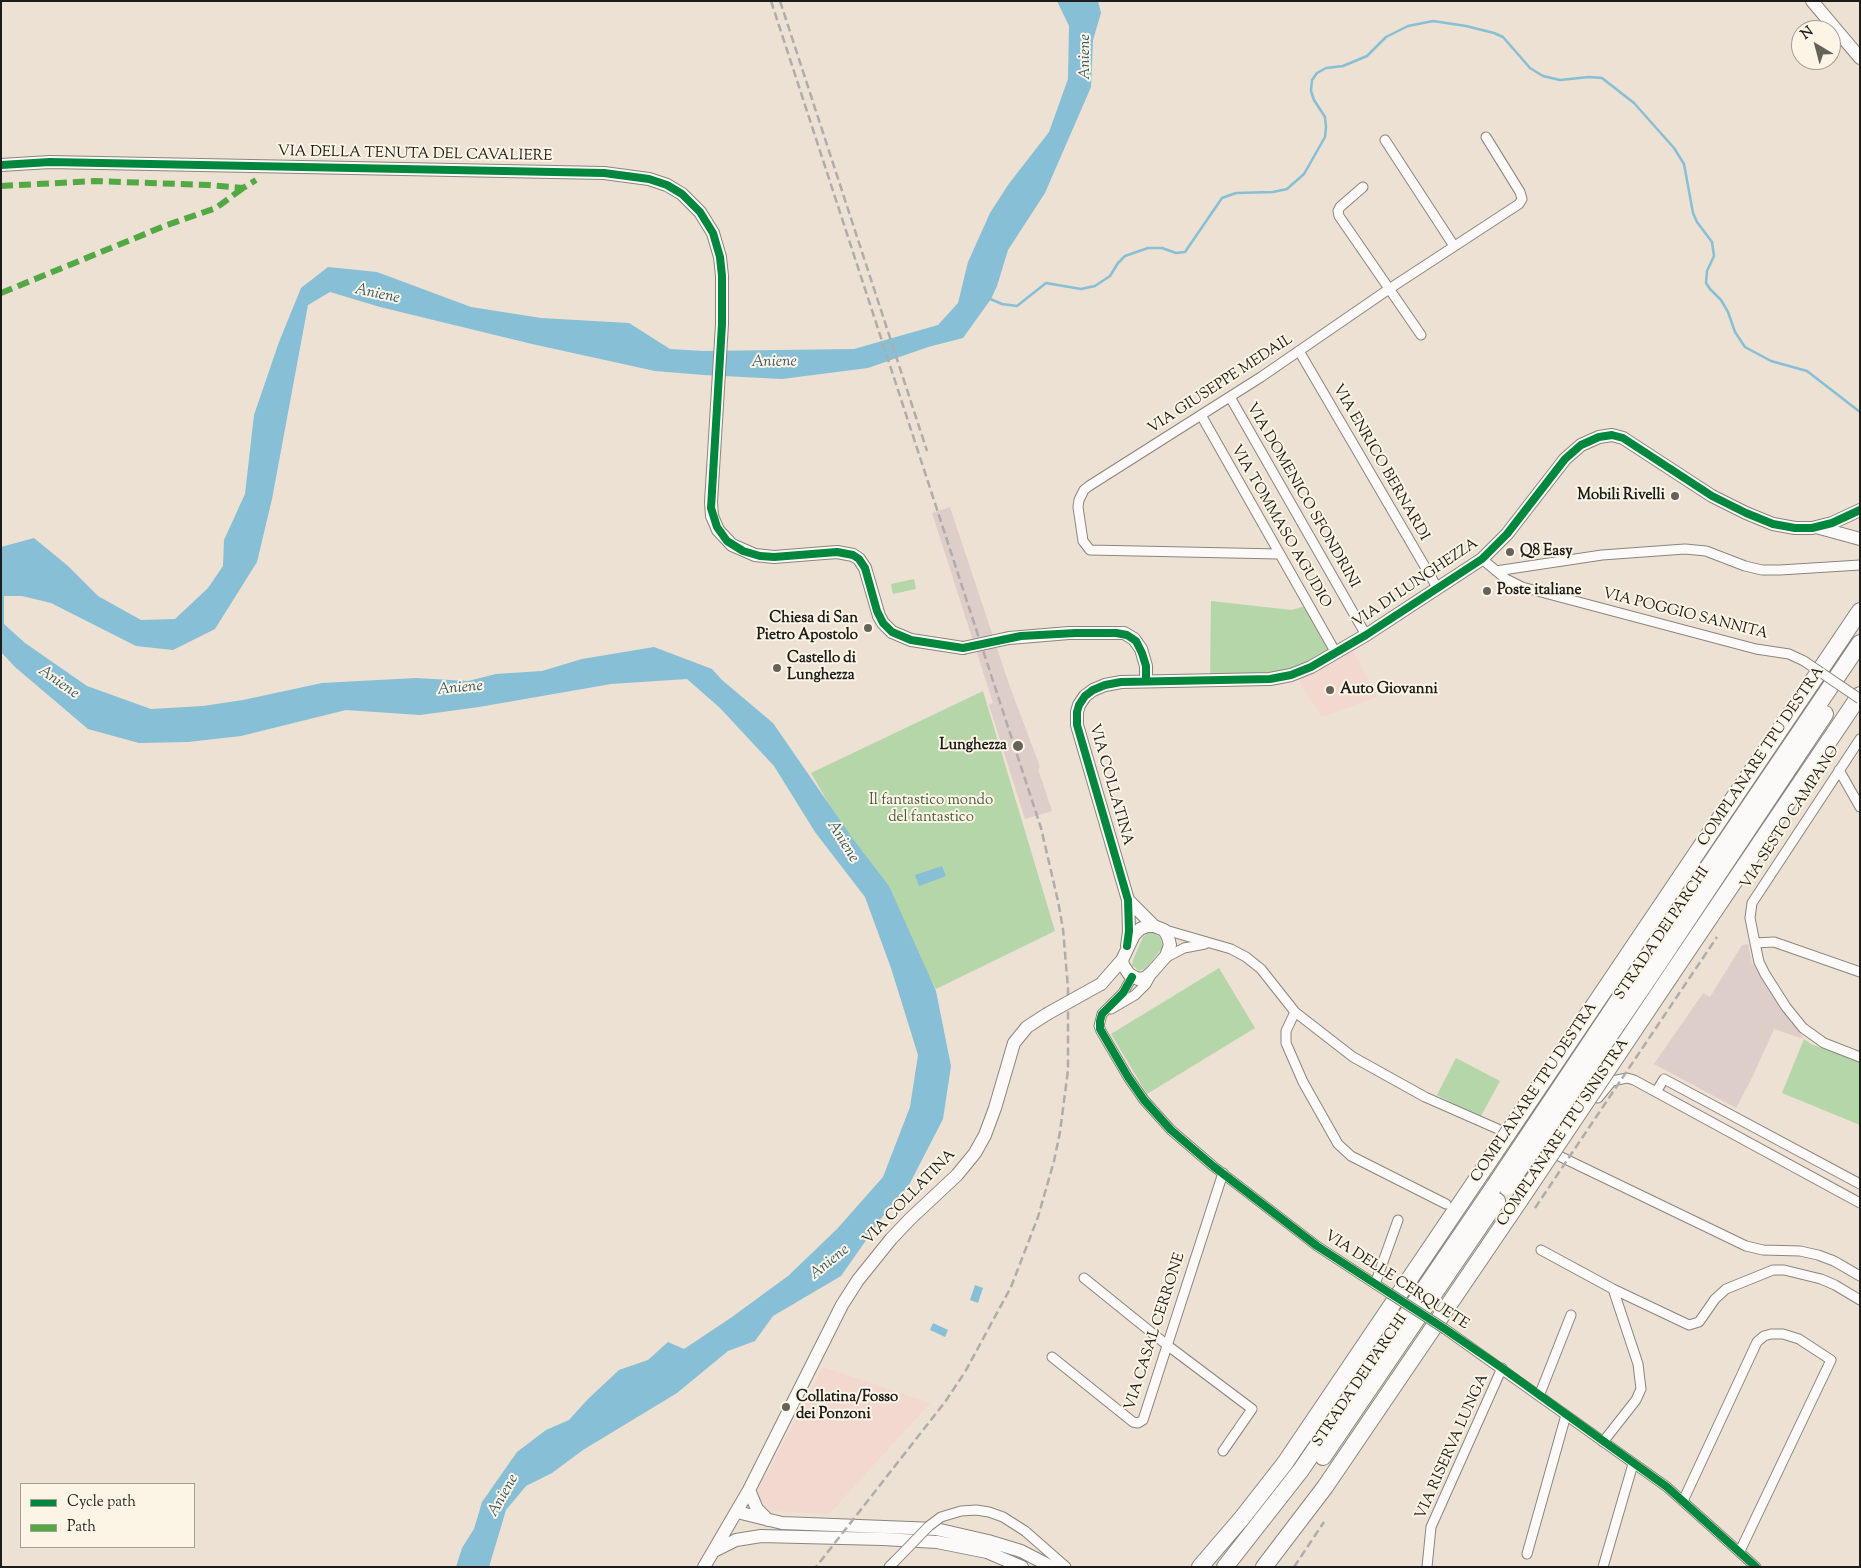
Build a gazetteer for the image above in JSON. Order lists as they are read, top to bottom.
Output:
{
  "streets": {
    "highway": ["COMPLANARE TPU DESTRA", "STRADA DEI PARCHI", "COMPLANARE TPU SINISTRA"],
    "street": [
      "VIA DELLA TENUTA DEL CAVALIERE",
      "VIA GIUSEPPE MEDAIL",
      "VIA ENRICO BERNARDI",
      "VIA DOMENICO SFONDRINI",
      "VIA TOMMASO AGUDIO",
      "VIA DI LUNGHEZZA",
      "VIA POGGIO SANNITA",
      "VIA COLLATINA",
      "VIA SESTO CAMPANO",
      "VIA DELLE CERQUETE",
      "VIA CASAL CERRONE",
      "VIA RISERVA LUNGA"
    ]
  },
  "crossings": [
    ["VIA DELLA TENUTA DEL CAVALIERE", "VIA DI LUNGHEZZA"],
    ["VIA DELLA TENUTA DEL CAVALIERE", "VIA COLLATINA"],
    ["VIA GIUSEPPE MEDAIL", "VIA ENRICO BERNARDI"],
    ["VIA GIUSEPPE MEDAIL", "VIA DOMENICO SFONDRINI"],
    ["VIA GIUSEPPE MEDAIL", "VIA TOMMASO AGUDIO"],
    ["VIA ENRICO BERNARDI", "VIA DI LUNGHEZZA"],
    ["VIA DOMENICO SFONDRINI", "VIA DI LUNGHEZZA"],
    ["VIA TOMMASO AGUDIO", "VIA DI LUNGHEZZA"],
    ["VIA DI LUNGHEZZA", "VIA POGGIO SANNITA"],
    ["VIA DI LUNGHEZZA", "VIA COLLATINA"],
    ["VIA POGGIO SANNITA", "COMPLANARE TPU SINISTRA"],
    ["VIA DELLE CERQUETE", "VIA CASAL CERRONE"],
    ["VIA DELLE CERQUETE", "VIA RISERVA LUNGA"]
  ],
  "water": ["Aniene"],
  "parks": ["Il fantastico mondo del fantastico"],
  "places": [
    "Mobili Rivelli",
    "Q8 Easy",
    "Poste italiane",
    "Chiesa di San Pietro Apostolo",
    "Castello di Lunghezza",
    "Auto Giovanni",
    "Lunghezza",
    "Collatina/Fosso dei Ponzoni"
  ],
  "legend": ["Cycle path", "Path"],
  "north": "top left"
}
